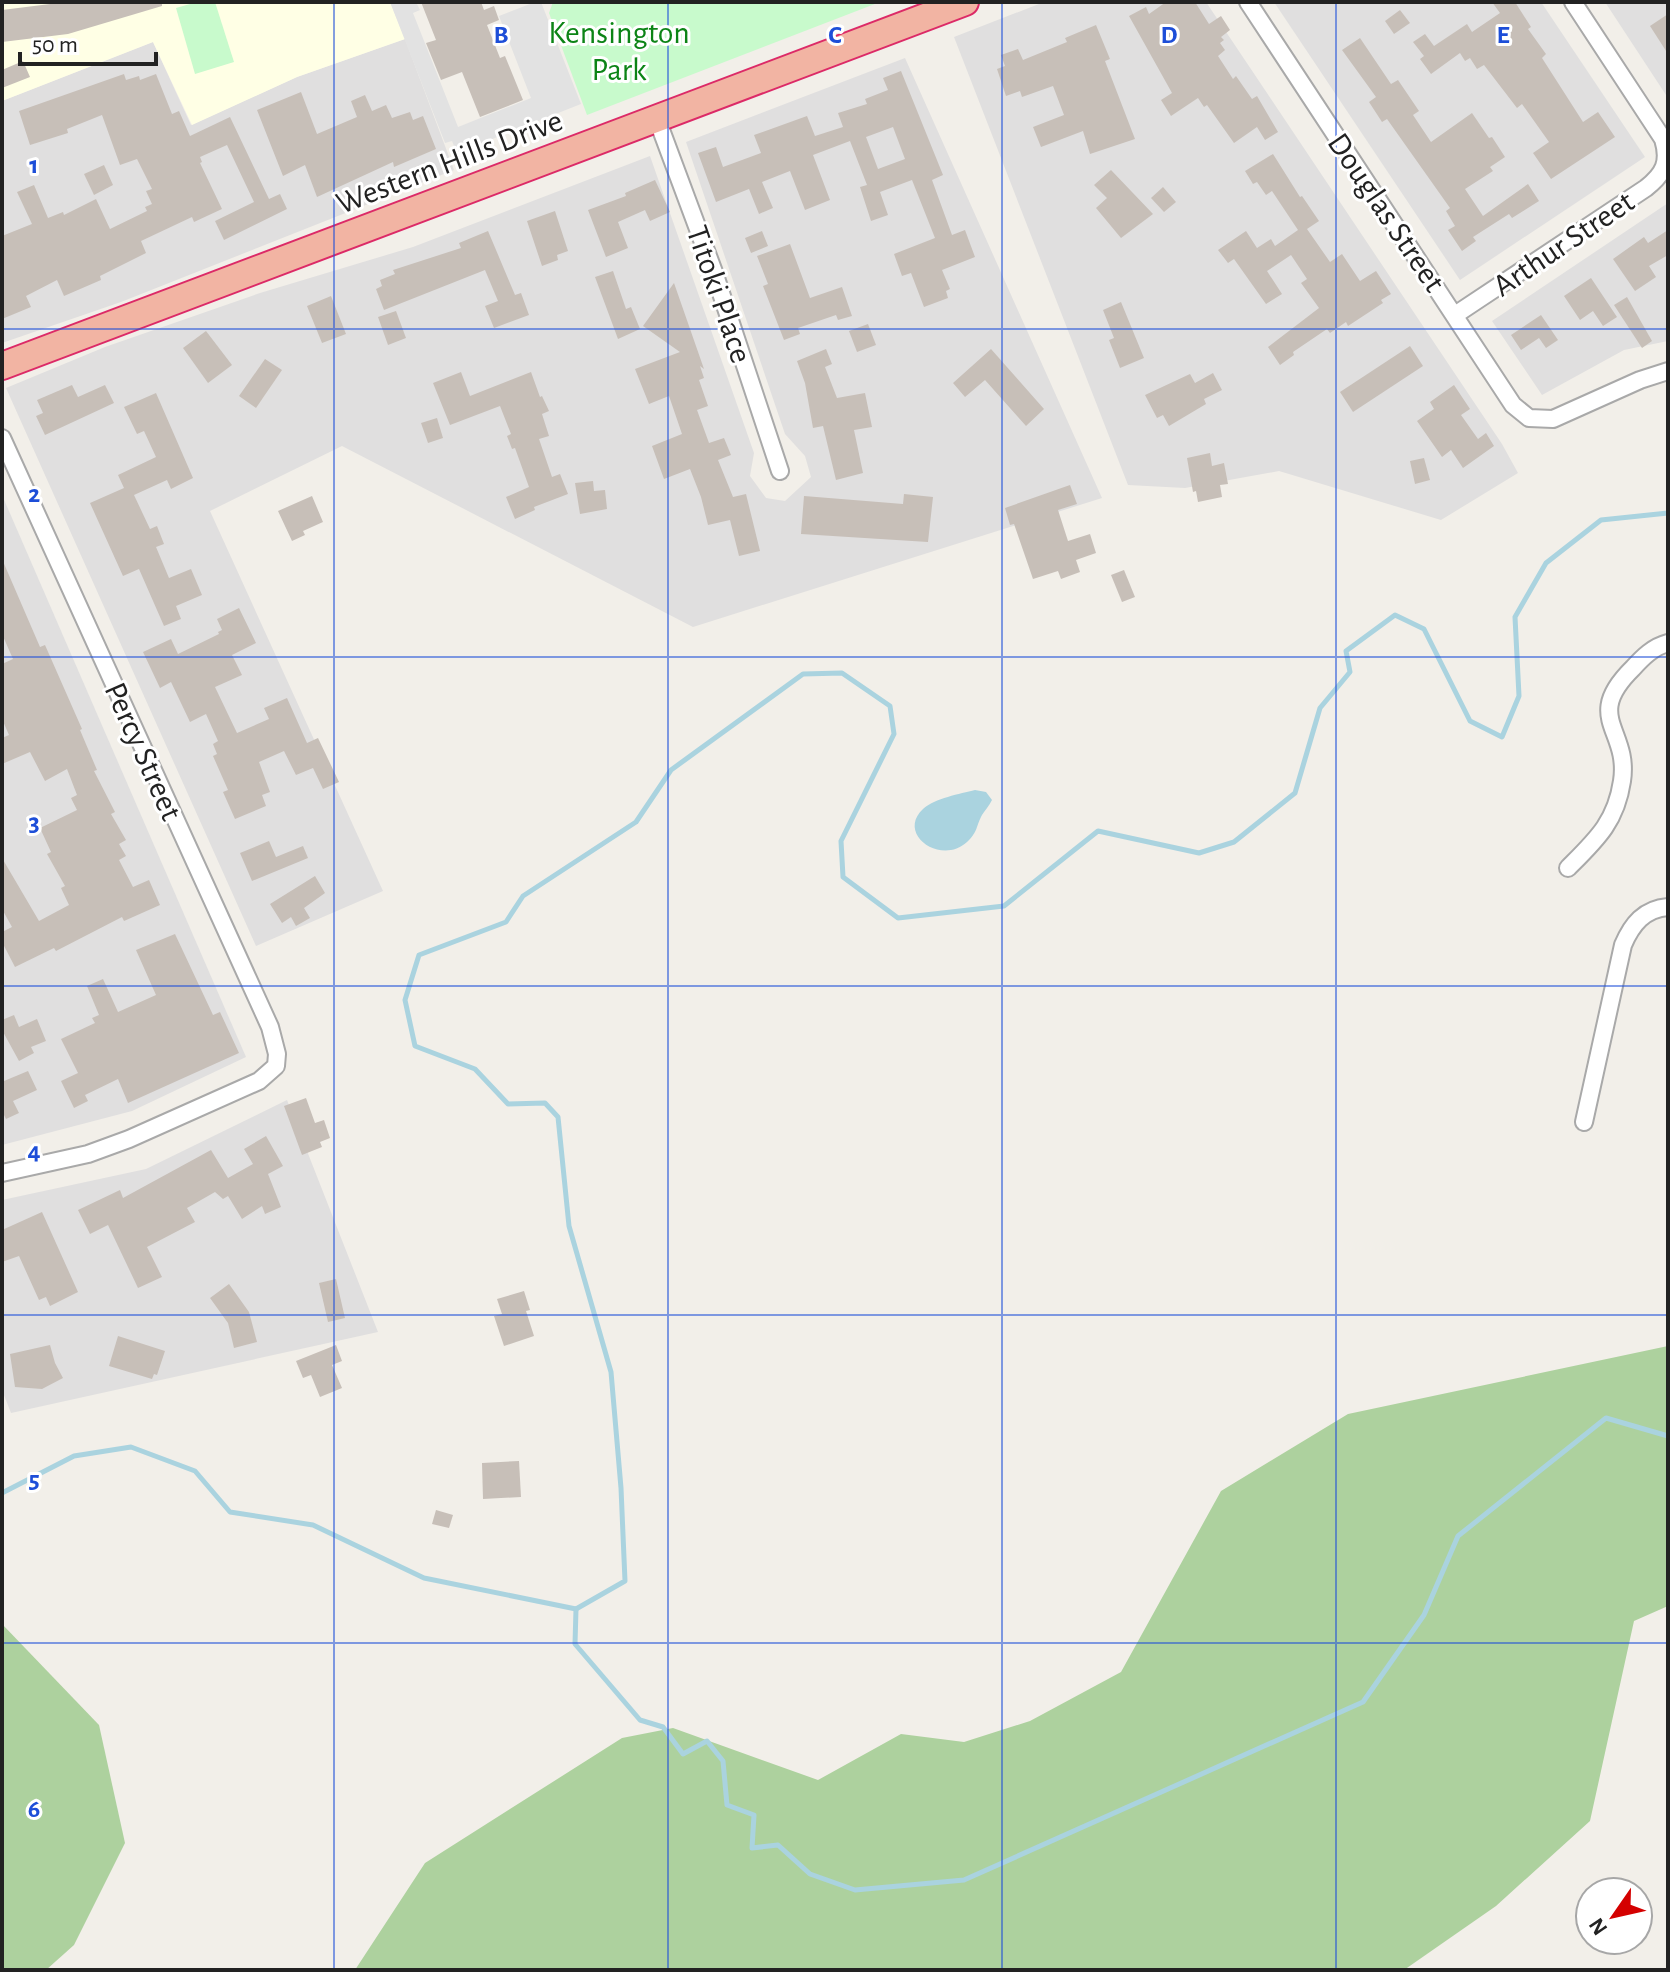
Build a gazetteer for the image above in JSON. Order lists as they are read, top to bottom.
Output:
{
  "streets": {
    "highway": ["Western Hills Drive"],
    "street": [
      "Douglas Street",
      "Arthur Street",
      "Titoki Place",
      "Percy Street"
    ]
  },
  "crossings": [
    ["Western Hills Drive", "Titoki Place"],
    ["Douglas Street", "Arthur Street"]
  ],
  "parks": ["Kensington Park"],
  "scale_bar": "50 m",
  "north": "bottom left",
  "grid": {
    "columns": [
      "B",
      "C",
      "D",
      "E"
    ],
    "rows": [
      "1",
      "2",
      "3",
      "4",
      "5",
      "6"
    ]
  }
}
